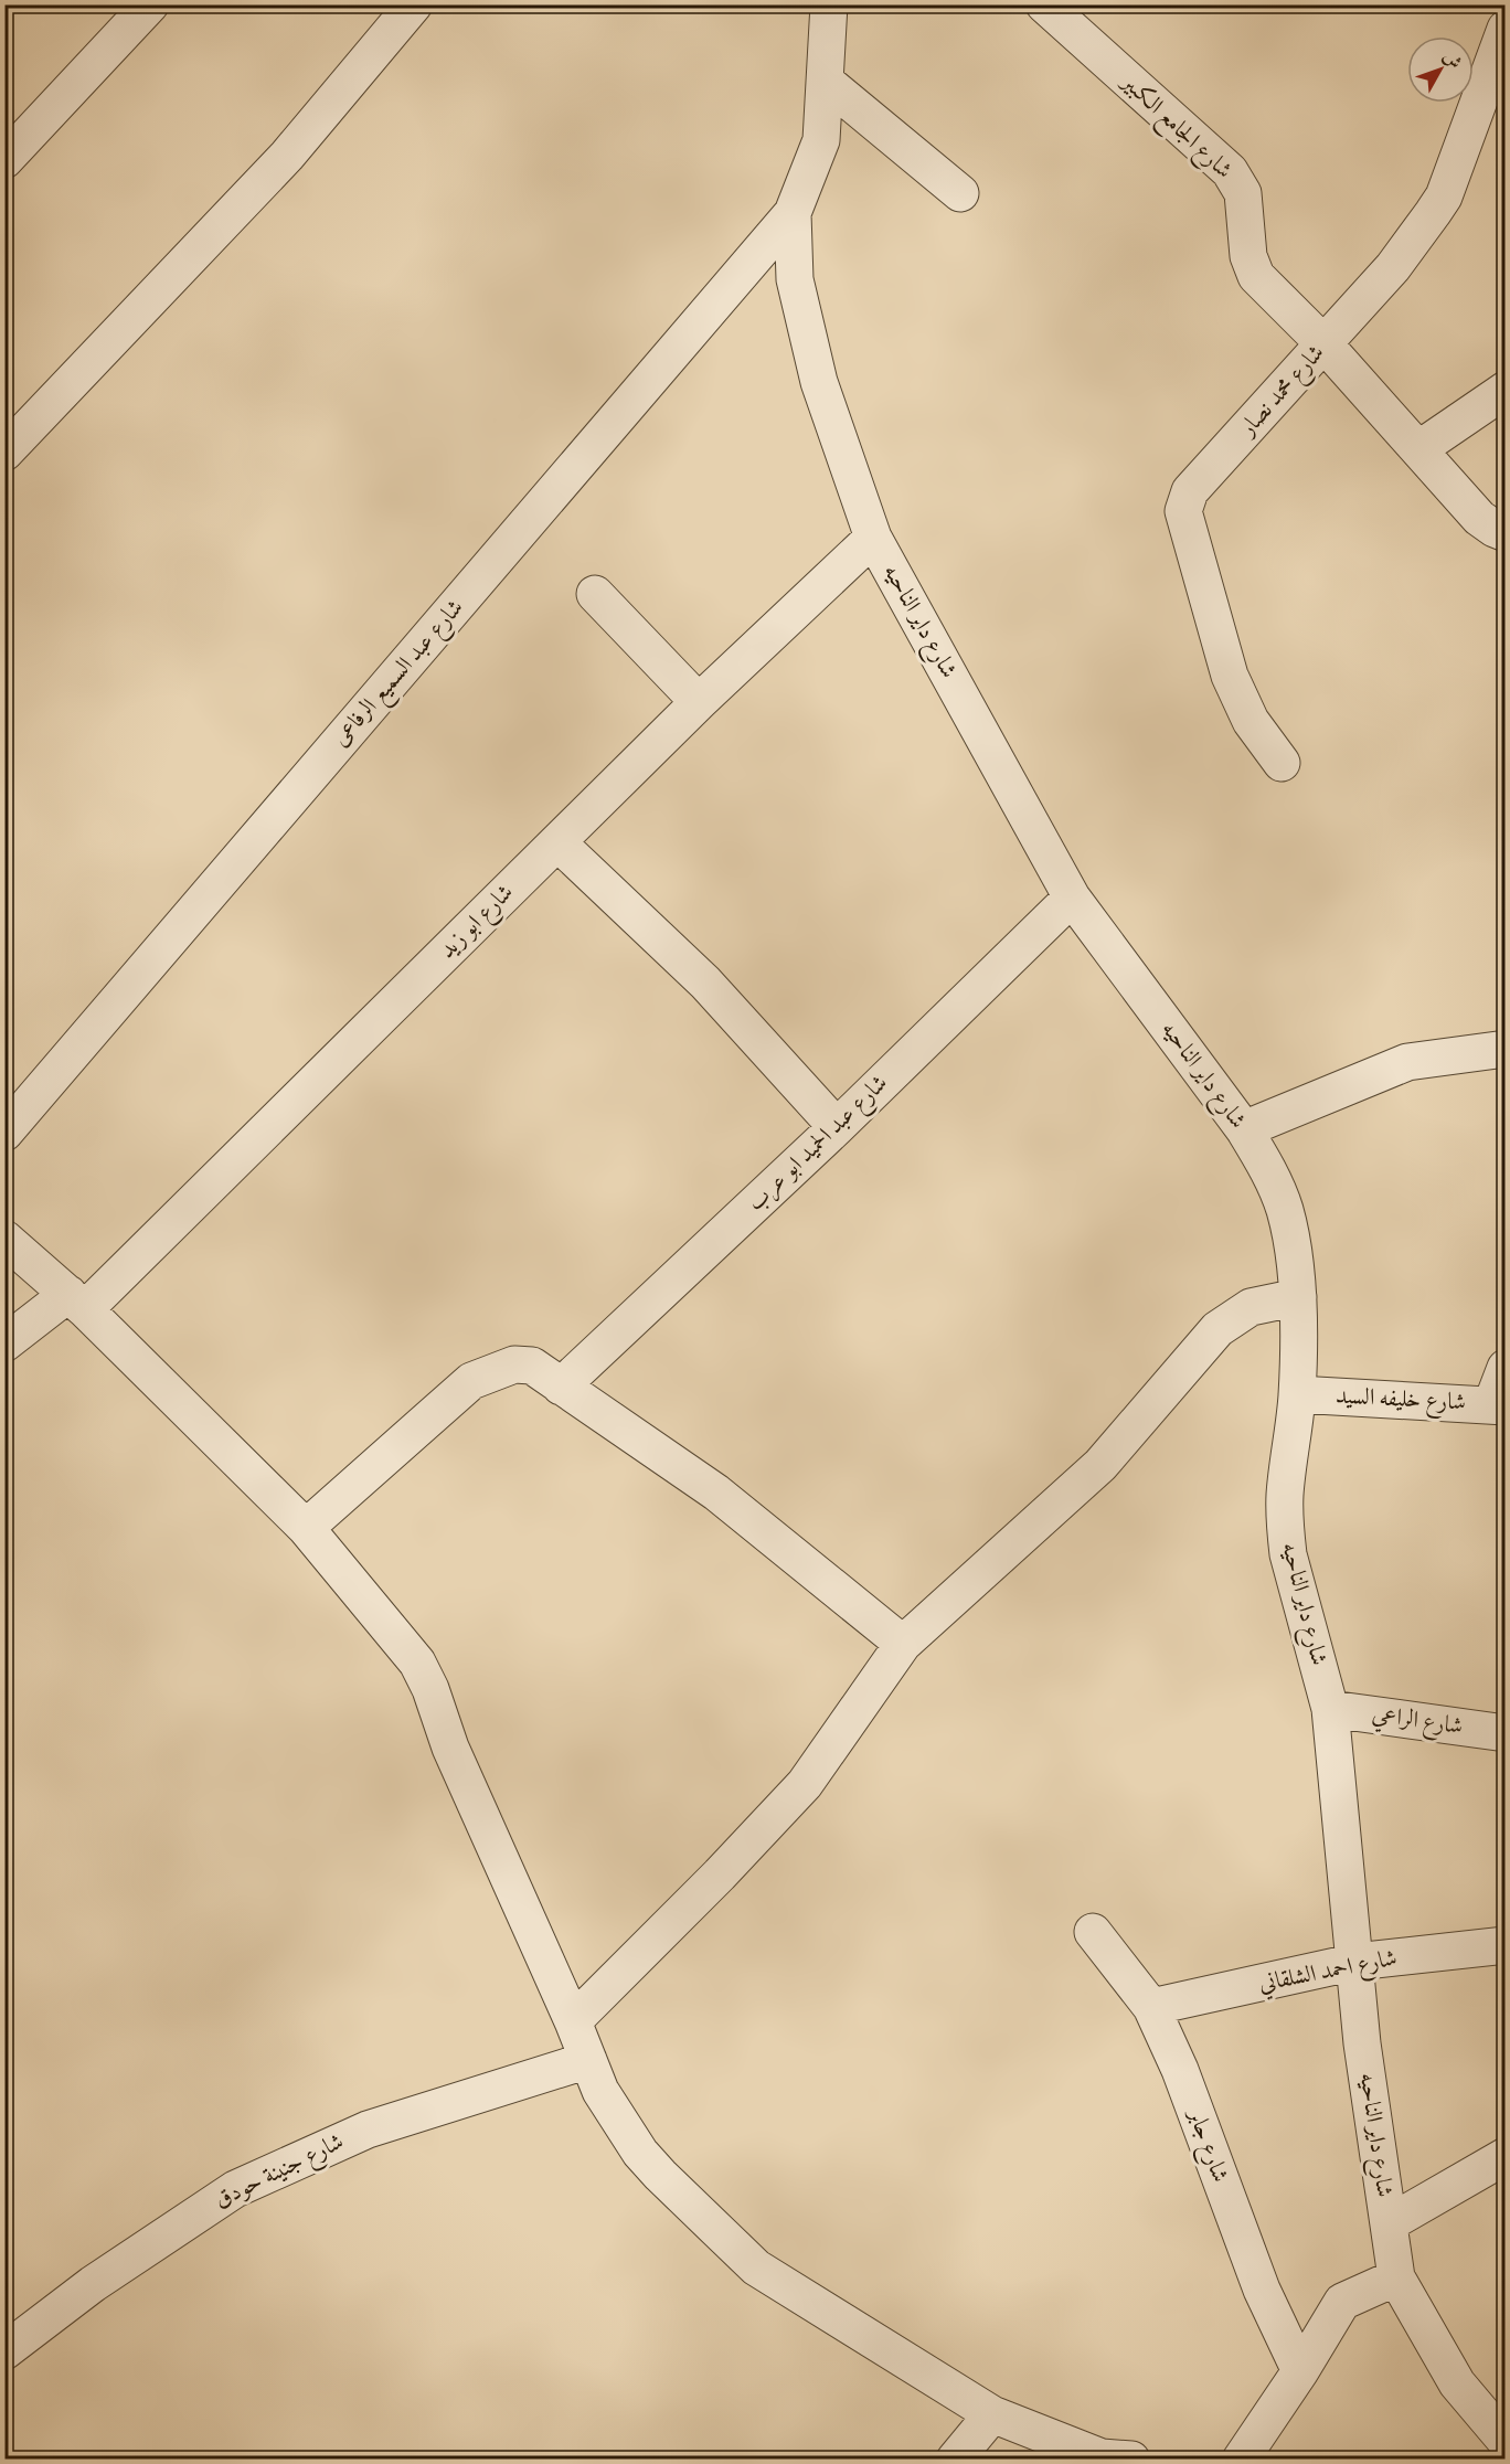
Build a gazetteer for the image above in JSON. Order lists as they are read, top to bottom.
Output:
{
  "streets": {
    "street": [
      "شارع الجامع الكبير",
      "شارع محمد نصار",
      "شارع داير الناحيه",
      "شارع عبد السميع الرفاعى",
      "شارع ابو زيد",
      "شارع عبد الحميد ابو عرب",
      "شارع خليفه السيد",
      "شارع الراعي",
      "شارع احمد الشلقاني",
      "شارع جابر",
      "شارع جنينة حودق"
    ]
  },
  "crossings": [
    ["شارع الجامع الكبير", "شارع محمد نصار"],
    ["شارع داير الناحيه", "شارع عبد السميع الرفاعى"],
    ["شارع داير الناحيه", "شارع ابو زيد"],
    ["شارع داير الناحيه", "شارع عبد الحميد ابو عرب"],
    ["شارع داير الناحيه", "شارع خليفه السيد"],
    ["شارع داير الناحيه", "شارع الراعي"],
    ["شارع داير الناحيه", "شارع احمد الشلقاني"],
    ["شارع احمد الشلقاني", "شارع جابر"]
  ],
  "north": "top right"
}
